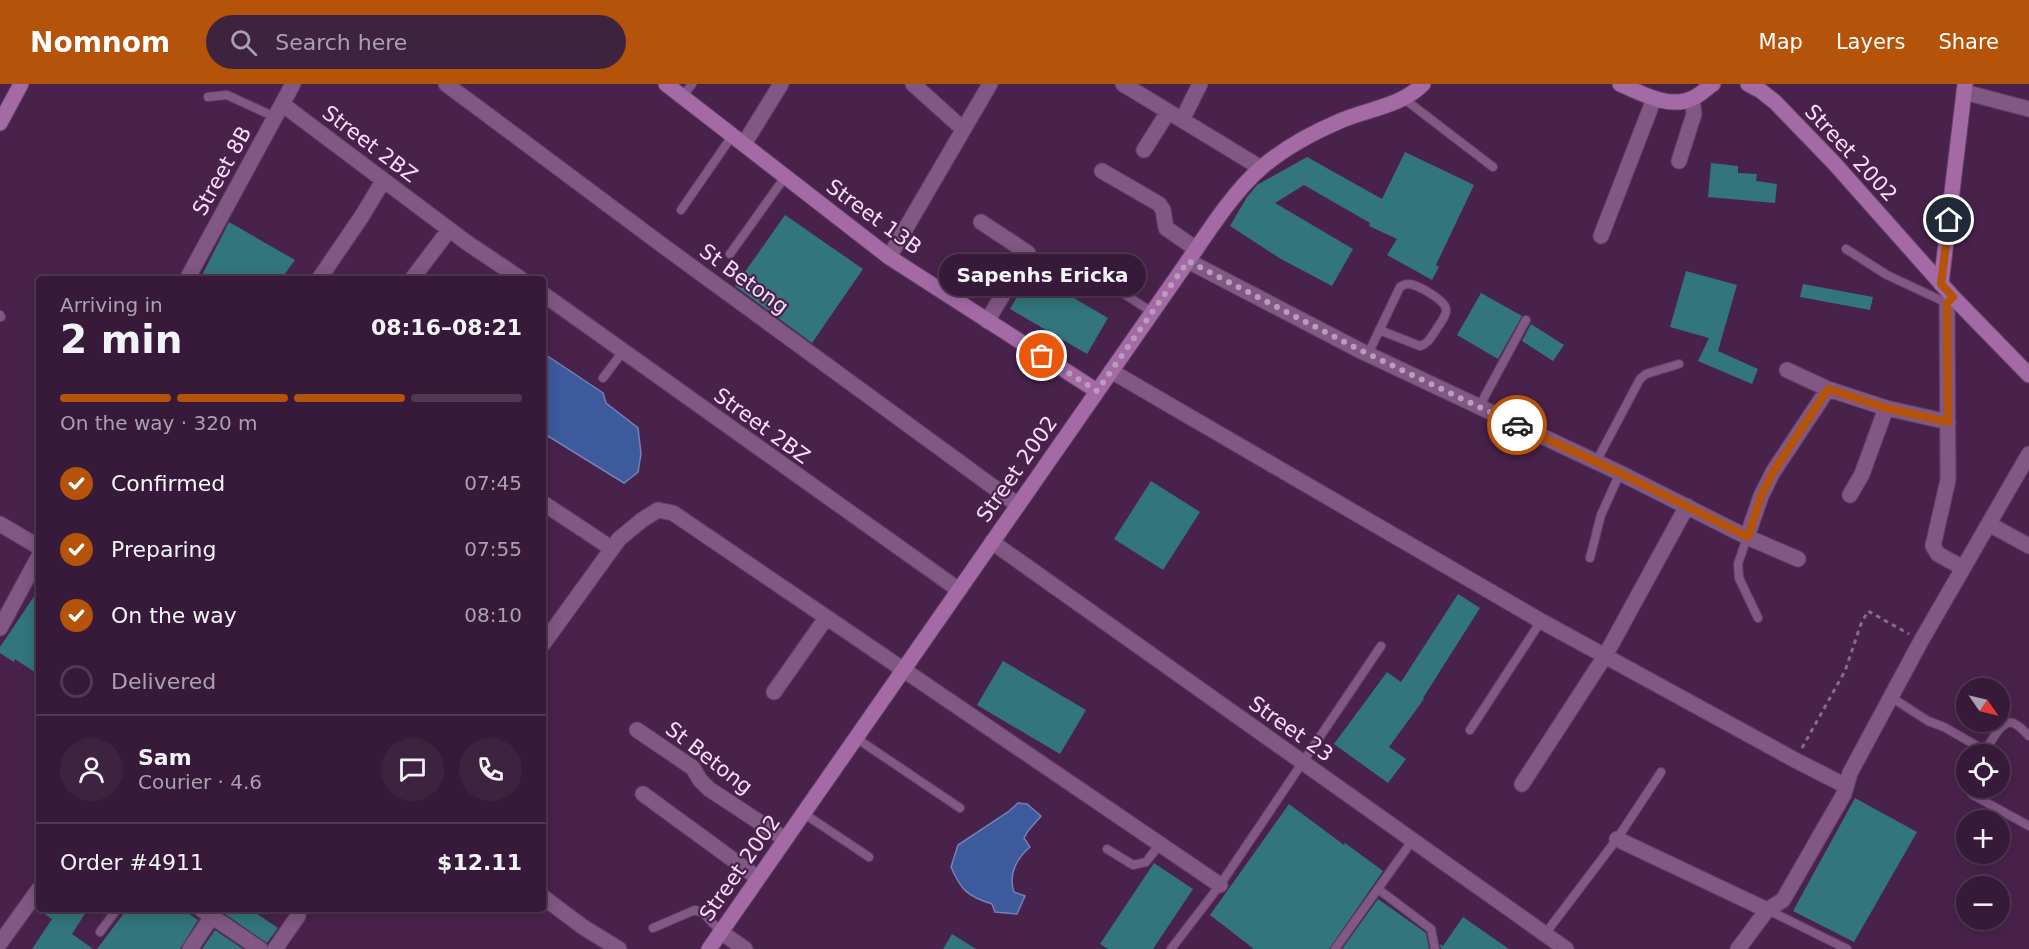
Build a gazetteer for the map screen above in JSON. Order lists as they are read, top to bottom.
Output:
{
  "streets": {
    "street": [
      "Street 2BZ",
      "Street 2002",
      "Street 8B",
      "Street 13B",
      "St Betong",
      "Street 23"
    ]
  },
  "crossings": [
    ["Street 2BZ", "Street 2002"],
    ["Street 2BZ", "Street 8B"],
    ["Street 2002", "Street 13B"],
    ["Street 2002", "St Betong"],
    ["Street 2002", "Street 23"]
  ],
  "places": ["Sapenhs Ericka"],
  "north": "bottom right",
  "page": {
    "header": "Nomnom",
    "search": "Search here",
    "nav": ["Map", "Layers", "Share"],
    "bubble": "Sapenhs Ericka",
    "heading": ["2 min", "Arriving in", "08:16–08:21"],
    "panel": [
      "Sam",
      "Courier · 4.6",
      "Order #4911",
      "$12.11"
    ],
    "bar": "On the way · 320 m",
    "list": [
      ["Confirmed", "07:45"],
      ["Preparing", "07:55"],
      ["On the way", "08:10"],
      "Delivered"
    ],
    "map_buttons": ["+", "−"]
  }
}
